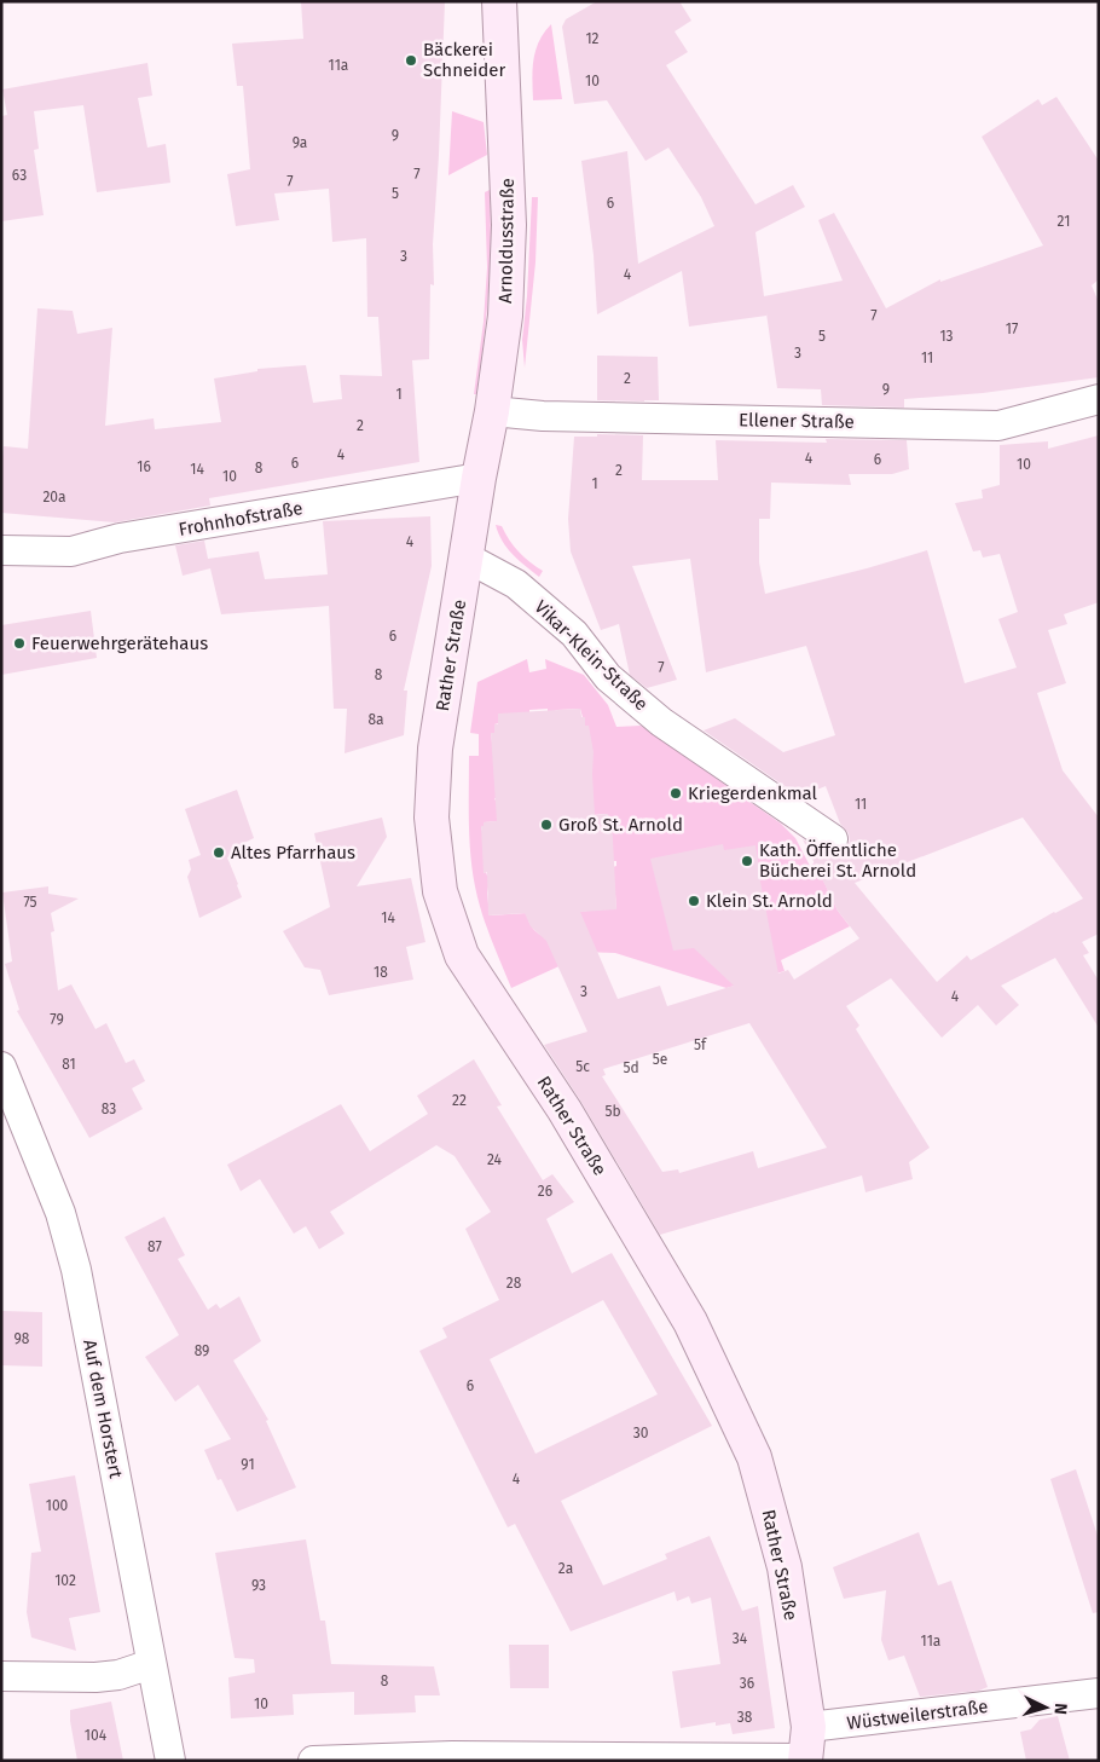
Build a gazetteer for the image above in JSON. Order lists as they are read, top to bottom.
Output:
{
  "streets": {
    "main road": ["Arnoldusstraße", "Rather Straße"],
    "street": [
      "Ellener Straße",
      "Frohnhofstraße",
      "Vikar-Klein-Straße",
      "Auf dem Horstert",
      "Wüstweilerstraße"
    ]
  },
  "crossings": [
    ["Arnoldusstraße", "Ellener Straße"],
    ["Arnoldusstraße", "Frohnhofstraße"],
    ["Arnoldusstraße", "Rather Straße"],
    ["Frohnhofstraße", "Rather Straße"],
    ["Rather Straße", "Vikar-Klein-Straße"],
    ["Rather Straße", "Wüstweilerstraße"]
  ],
  "places": [
    "Bäckerei Schneider",
    "Feuerwehrgerätehaus",
    "Kriegerdenkmal",
    "Groß St. Arnold",
    "Altes Pfarrhaus",
    "Kath. Öffentliche Bücherei St. Arnold",
    "Klein St. Arnold"
  ],
  "house_numbers": [
    "12",
    "11a",
    "10",
    "9",
    "9a",
    "7",
    "63",
    "7",
    "5",
    "6",
    "21",
    "3",
    "4",
    "7",
    "17",
    "5",
    "13",
    "3",
    "11",
    "2",
    "9",
    "1",
    "2",
    "4",
    "4",
    "6",
    "6",
    "10",
    "16",
    "8",
    "14",
    "2",
    "10",
    "1",
    "20a",
    "4",
    "6",
    "7",
    "8",
    "8a",
    "11",
    "75",
    "14",
    "18",
    "3",
    "4",
    "79",
    "5f",
    "5e",
    "81",
    "5c",
    "5d",
    "22",
    "83",
    "5b",
    "24",
    "26",
    "87",
    "28",
    "98",
    "89",
    "6",
    "30",
    "91",
    "4",
    "100",
    "2a",
    "102",
    "93",
    "34",
    "11a",
    "8",
    "36",
    "10",
    "38",
    "104"
  ],
  "north": "right"
}
